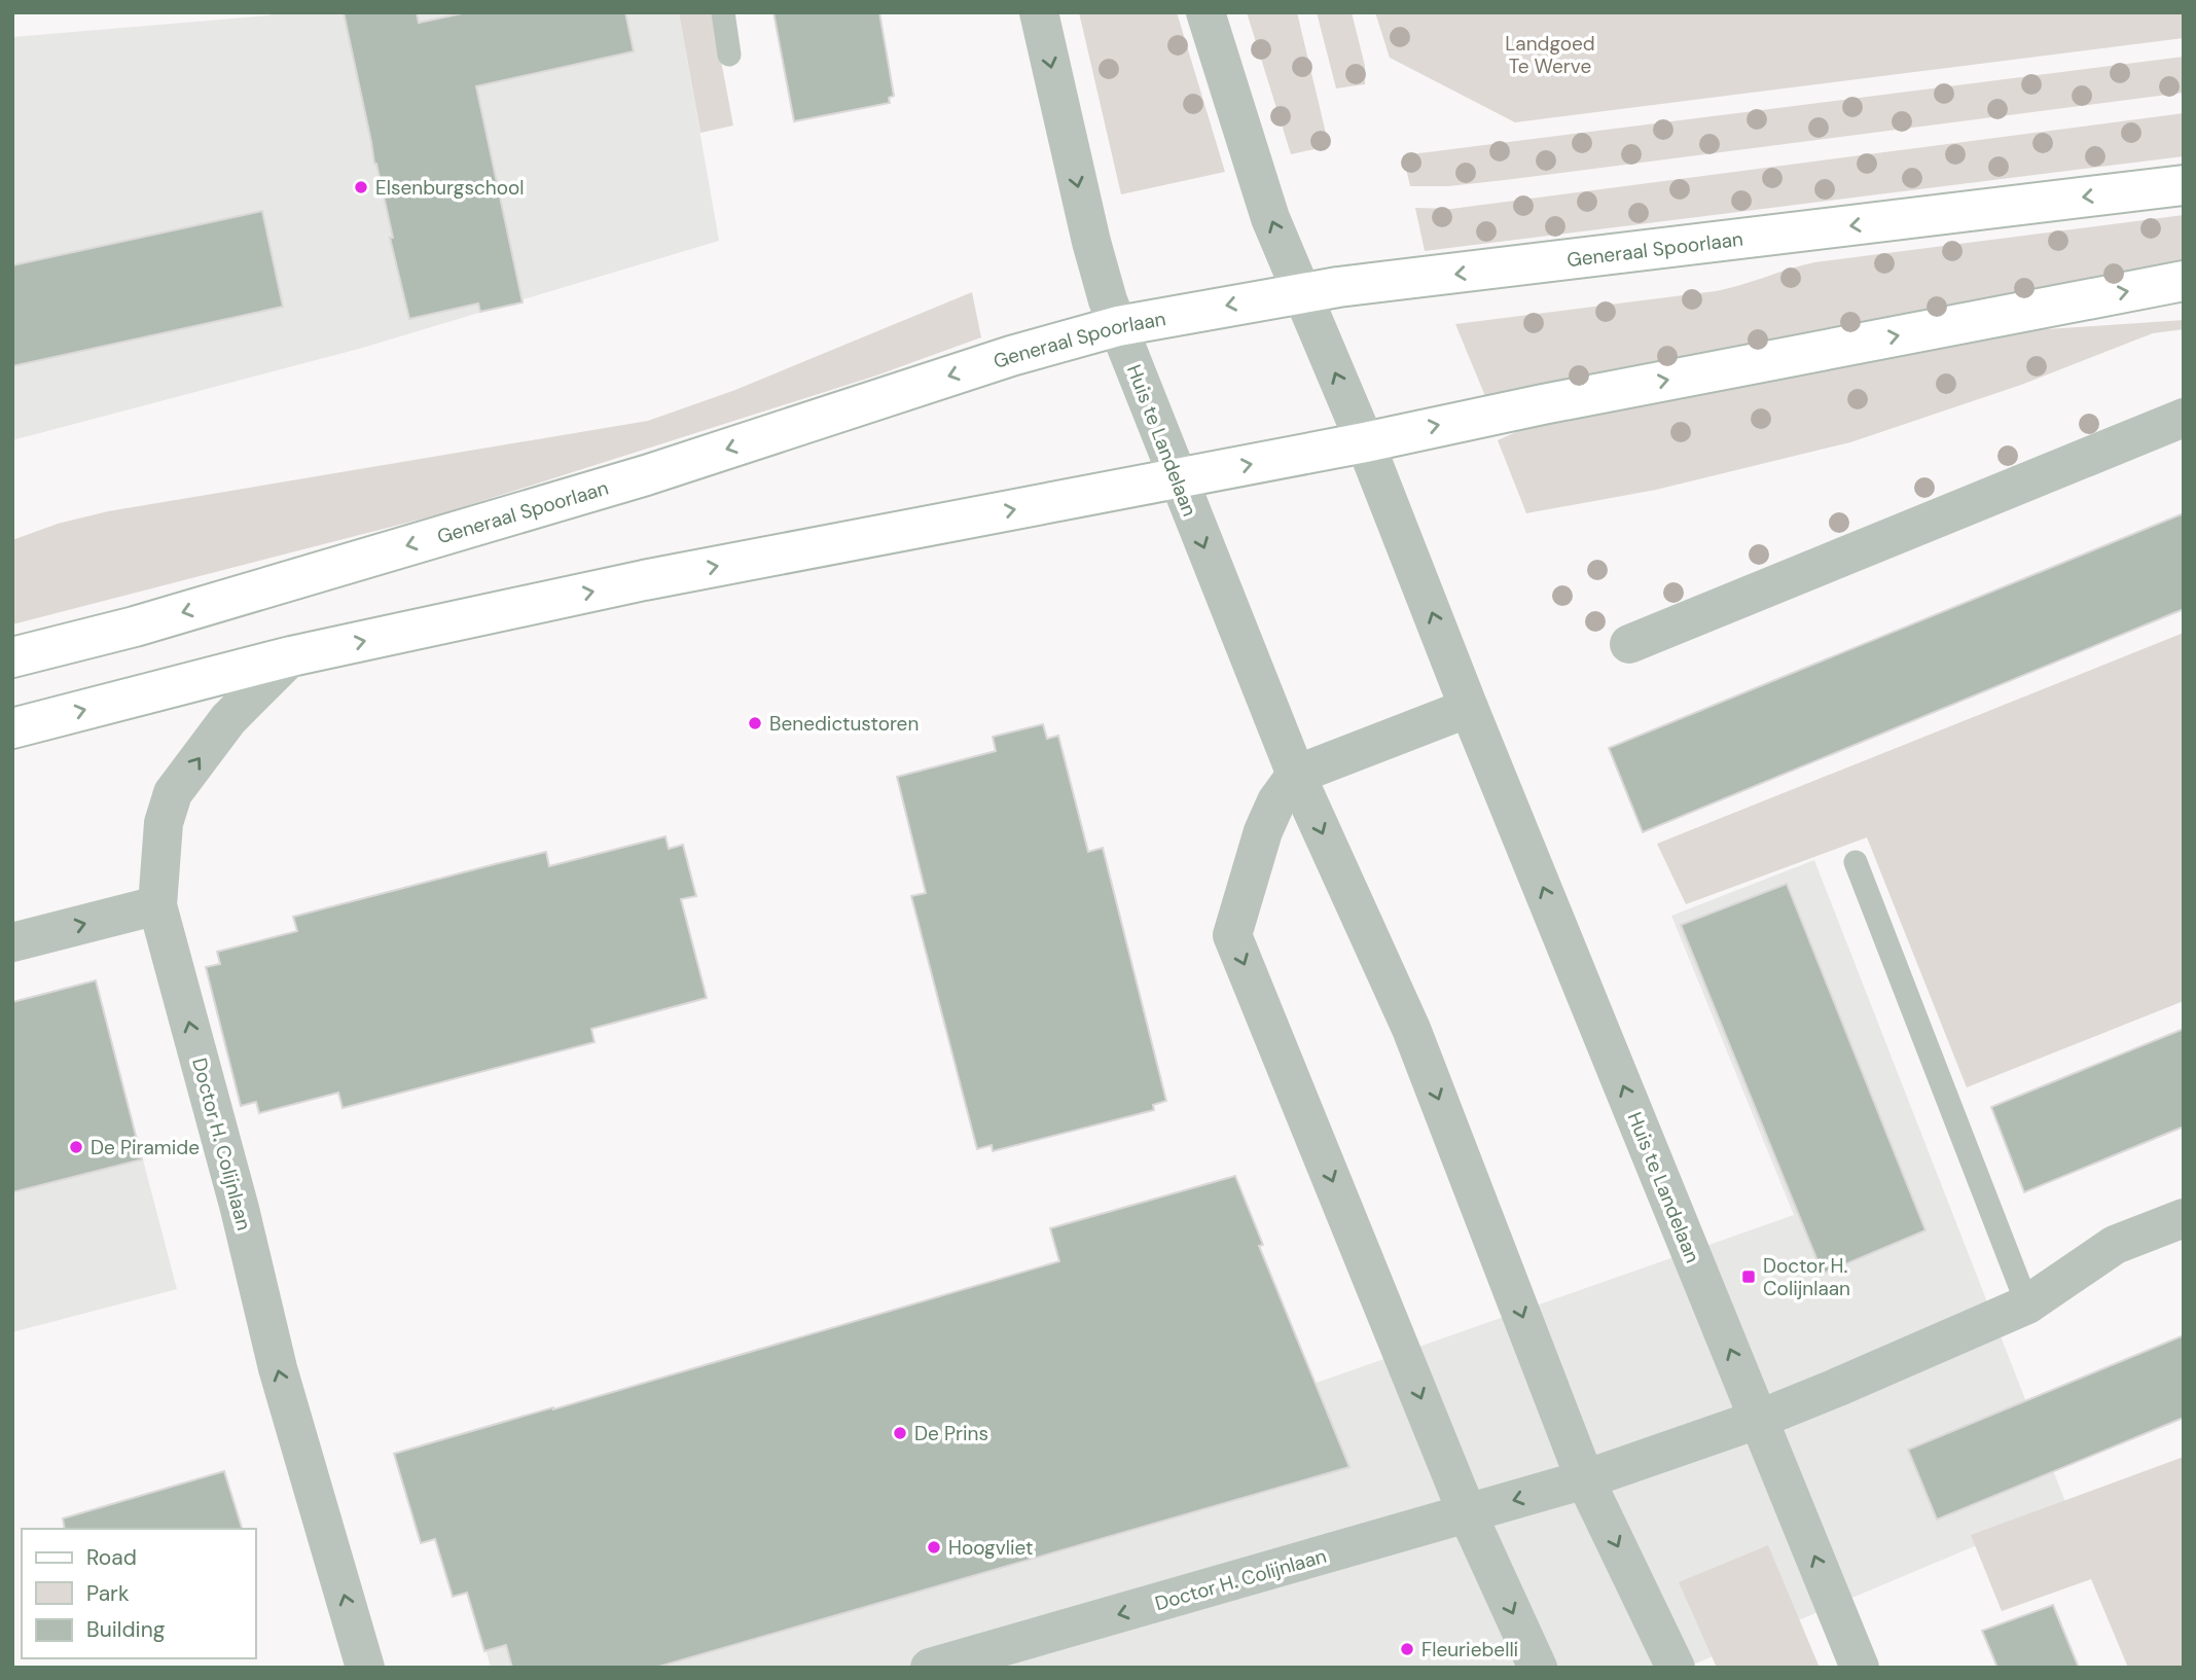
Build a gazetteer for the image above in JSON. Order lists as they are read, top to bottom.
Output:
{
  "streets": {
    "main road": ["Generaal Spoorlaan"],
    "street": ["Huis te Landelaan", "Doctor H. Colijnlaan"]
  },
  "crossings": [
    ["Generaal Spoorlaan", "Huis te Landelaan"],
    ["Huis te Landelaan", "Doctor H. Colijnlaan"]
  ],
  "parks": ["Landgoed Te Werve"],
  "places": {
    "other": [
      "Elsenburgschool",
      "Benedictustoren",
      "De Piramide",
      "De Prins",
      "Hoogvliet",
      "Fleuriebelli"
    ],
    "transit": ["Doctor H. Colijnlaan"]
  },
  "legend": ["Road", "Park", "Building"]
}
